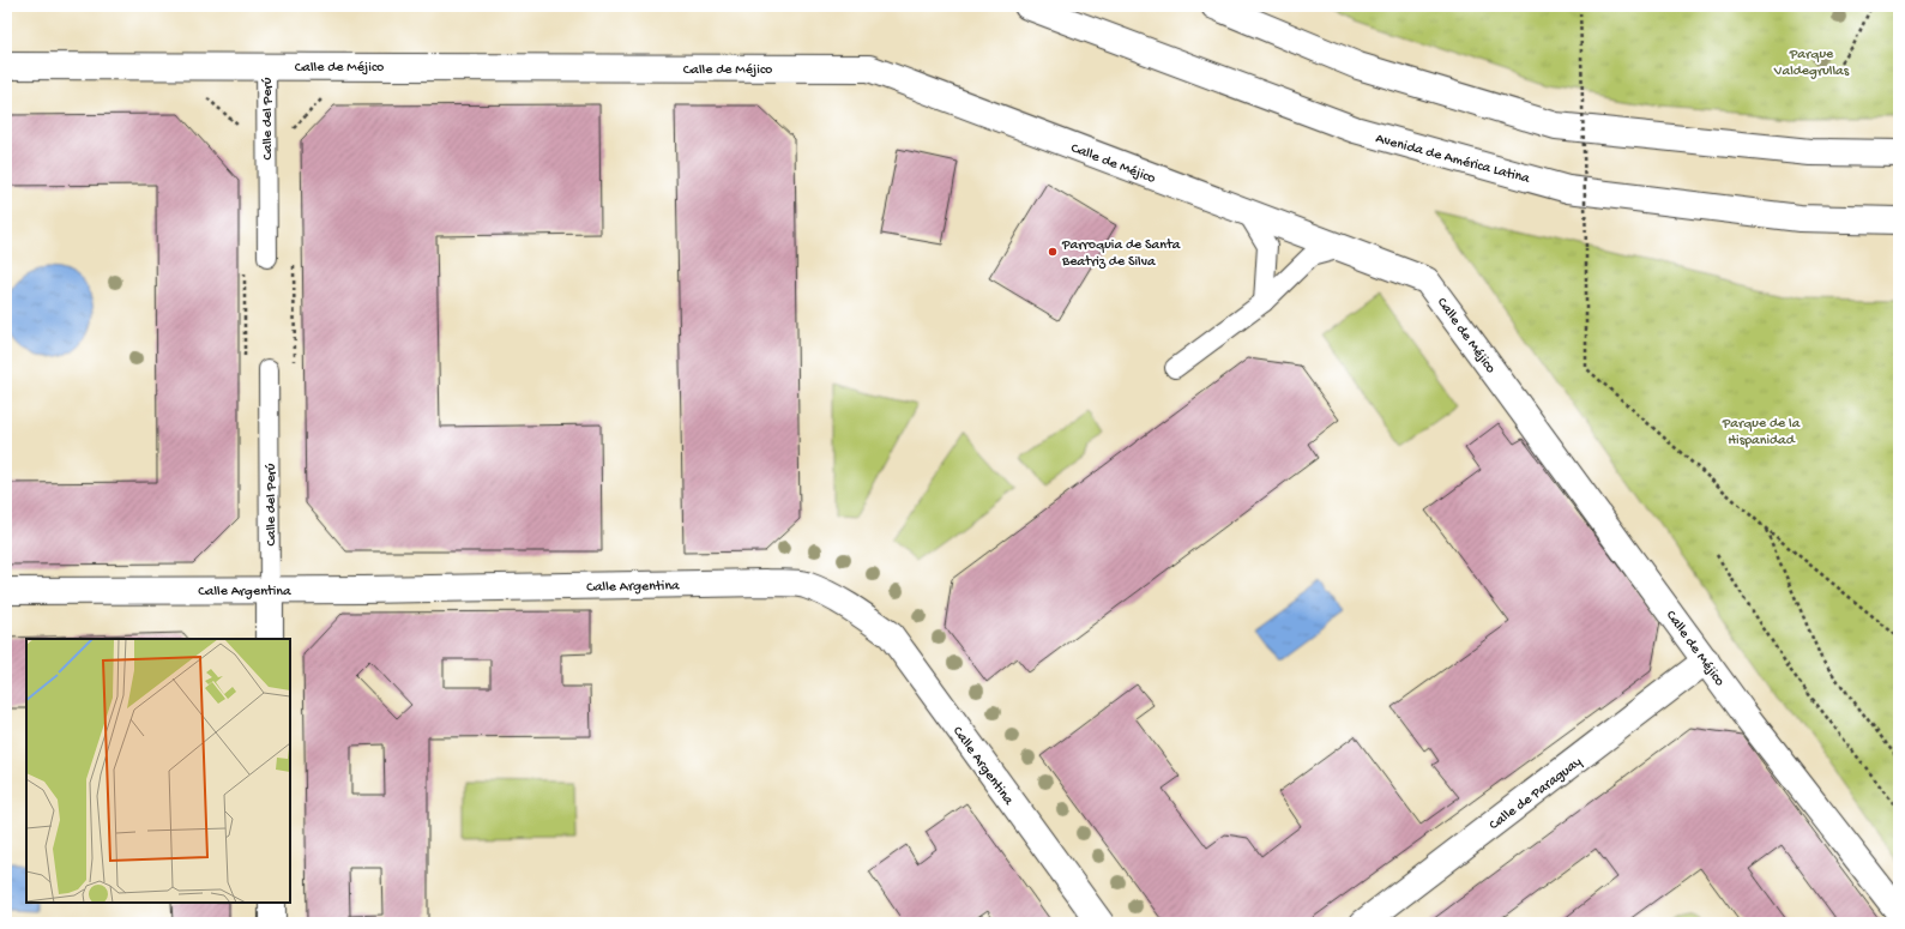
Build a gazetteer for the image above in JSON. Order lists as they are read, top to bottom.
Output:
{
  "streets": {
    "street": [
      "Calle de Méjico",
      "Calle del Perú",
      "Avenida de América Latina",
      "Calle Argentina",
      "Calle de Paraguay"
    ]
  },
  "crossings": [
    ["Calle de Méjico", "Calle del Perú"],
    ["Calle de Méjico", "Calle de Paraguay"],
    ["Calle del Perú", "Calle Argentina"]
  ],
  "parks": ["Parque Valdegrullas", "Parque de la Hispanidad"],
  "places": ["Parroquia de Santa Beatriz de Silva"]
}
